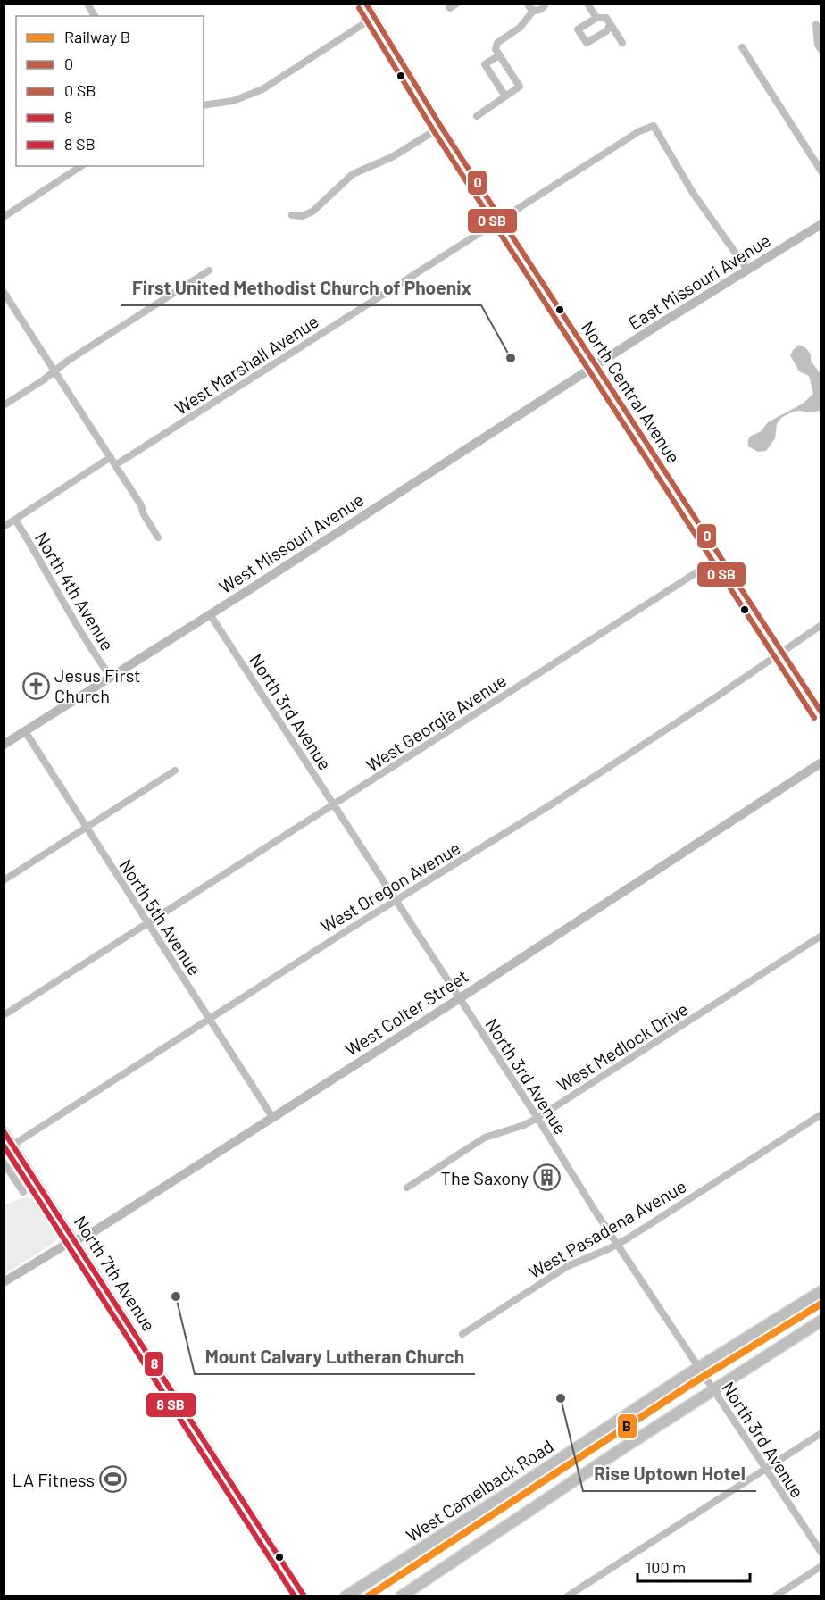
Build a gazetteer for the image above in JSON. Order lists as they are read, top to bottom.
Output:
{
  "streets": {
    "main road": [
      "East Missouri Avenue",
      "North Central Avenue",
      "West Missouri Avenue",
      "West Colter Street",
      "North 7th Avenue",
      "West Camelback Road"
    ],
    "street": [
      "West Marshall Avenue",
      "North 4th Avenue",
      "North 3rd Avenue",
      "West Georgia Avenue",
      "West Oregon Avenue",
      "North 5th Avenue",
      "West Medlock Drive",
      "West Pasadena Avenue"
    ]
  },
  "crossings": [
    ["East Missouri Avenue", "West Marshall Avenue"],
    ["East Missouri Avenue", "North Central Avenue"],
    ["East Missouri Avenue", "West Missouri Avenue"],
    ["West Marshall Avenue", "North Central Avenue"],
    ["North Central Avenue", "West Missouri Avenue"],
    ["North Central Avenue", "West Georgia Avenue"],
    ["North Central Avenue", "West Oregon Avenue"],
    ["West Missouri Avenue", "North 4th Avenue"],
    ["West Missouri Avenue", "North 3rd Avenue"],
    ["West Missouri Avenue", "North 5th Avenue"],
    ["North 3rd Avenue", "West Georgia Avenue"],
    ["North 3rd Avenue", "West Oregon Avenue"],
    ["North 3rd Avenue", "West Colter Street"],
    ["North 3rd Avenue", "West Medlock Drive"],
    ["North 3rd Avenue", "West Pasadena Avenue"],
    ["North 3rd Avenue", "West Camelback Road"],
    ["West Georgia Avenue", "North 5th Avenue"],
    ["West Oregon Avenue", "North 5th Avenue"],
    ["West Oregon Avenue", "North 7th Avenue"],
    ["North 5th Avenue", "West Colter Street"],
    ["West Colter Street", "North 7th Avenue"]
  ],
  "places": {
    "other": ["First United Methodist Church of Phoenix", "Mount Calvary Lutheran Church", "Rise Uptown Hotel"],
    "church": ["Jesus First Church"],
    "building": ["The Saxony"],
    "sports": ["LA Fitness"]
  },
  "lines": ["transit line 0", "transit line 8", "rail line B"],
  "legend": [
    "Railway B",
    "0",
    "0 SB",
    "8",
    "8 SB"
  ],
  "scale_bar": "100 m"
}
